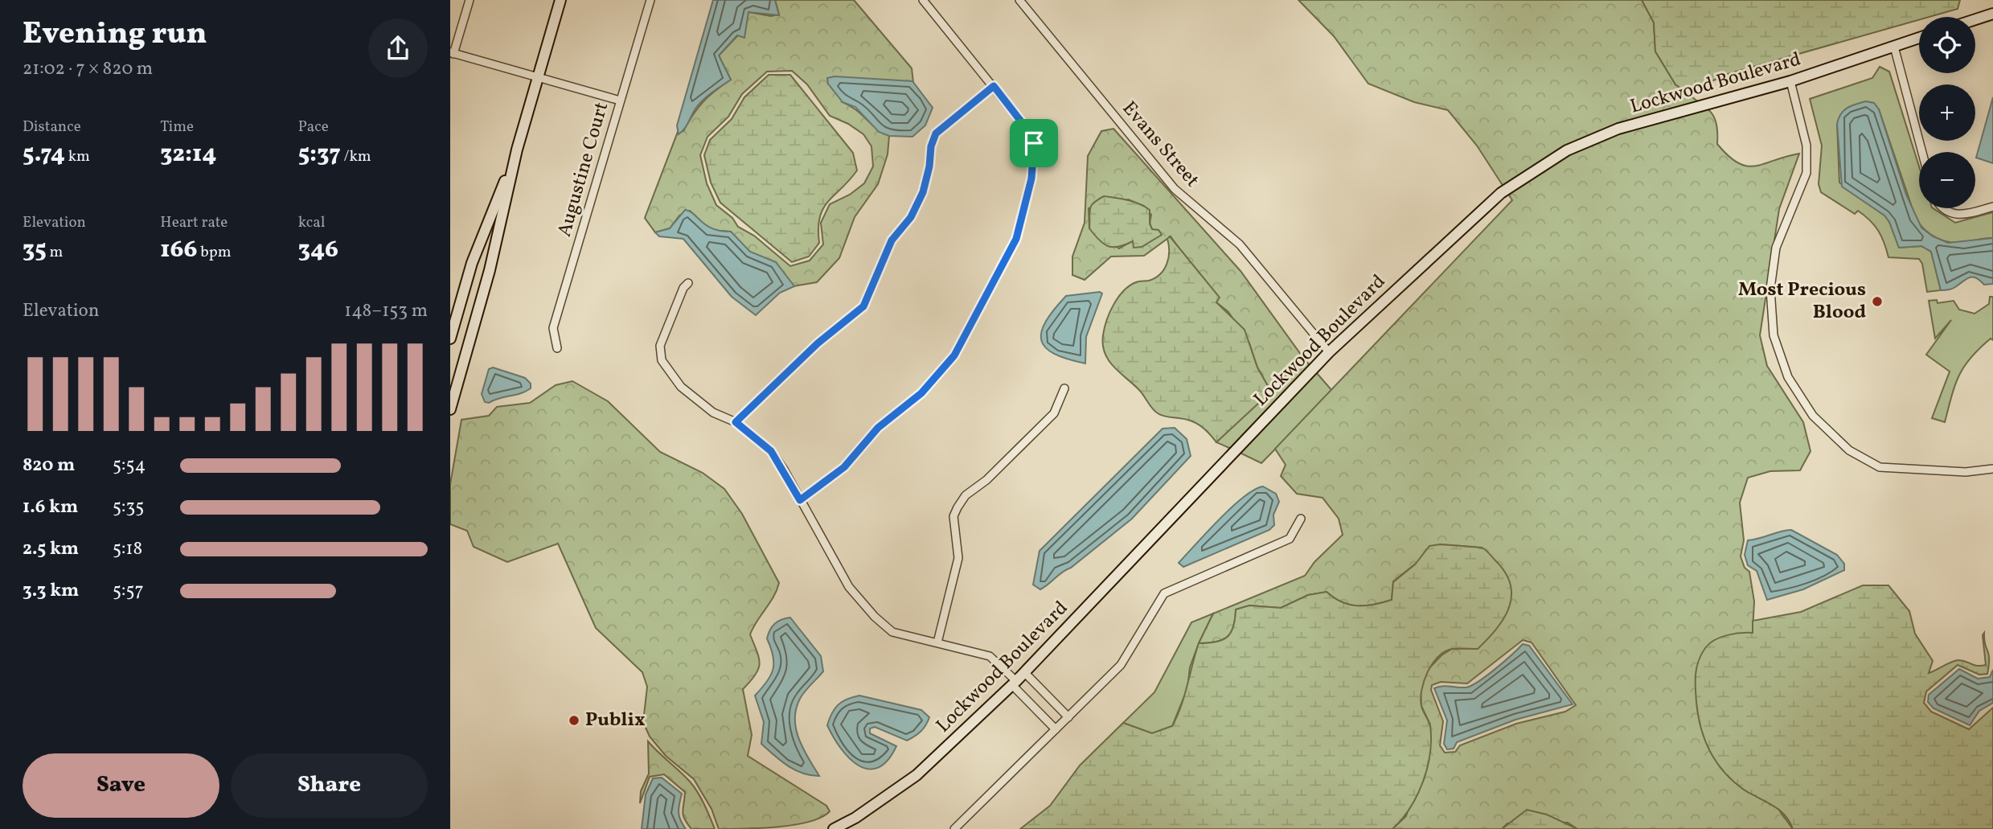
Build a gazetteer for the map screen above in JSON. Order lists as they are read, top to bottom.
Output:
{
  "streets": {
    "street": ["Lockwood Boulevard", "Evans Street", "Augustine Court"]
  },
  "crossings": [
    ["Lockwood Boulevard", "Evans Street"]
  ],
  "places": ["Most Precious Blood", "Publix"],
  "page": {
    "heading": ["Evening run", "21:02 · 7 × 820 m"],
    "map_buttons": ["+", "−"],
    "stats": [
      ["Distance", "5.74 km"],
      ["Time", "32:14"],
      ["Pace", "5:37 /km"],
      ["Elevation", "35 m"],
      ["Heart rate", "166 bpm"],
      ["kcal", "346"]
    ],
    "chart": ["Elevation", "148–153 m"],
    "list": [
      {
        "name": "820 m",
        "note": "5:54"
      },
      {
        "name": "1.6 km",
        "note": "5:35"
      },
      {
        "name": "2.5 km",
        "note": "5:18"
      },
      {
        "name": "3.3 km",
        "note": "5:57"
      }
    ],
    "buttons": ["Save", "Share"]
  }
}
